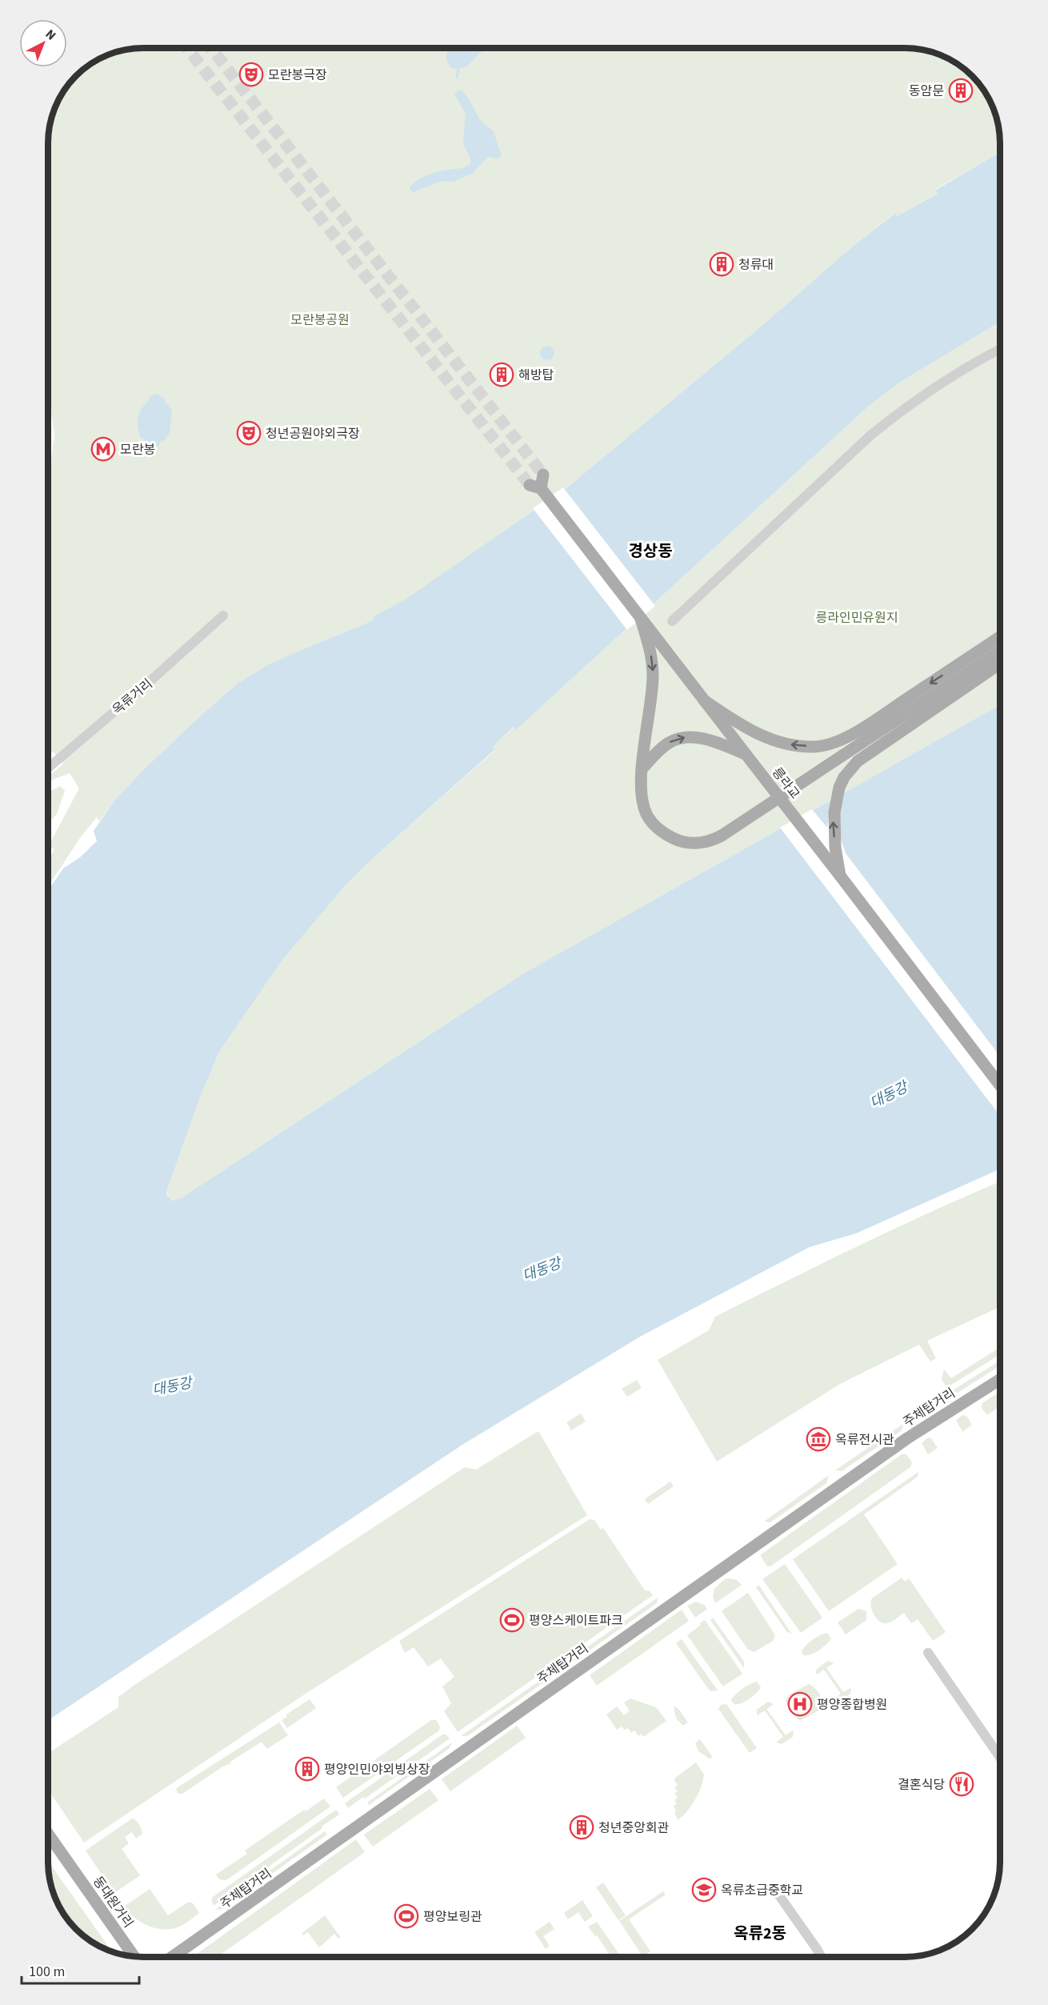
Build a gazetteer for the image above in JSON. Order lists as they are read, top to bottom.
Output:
{
  "streets": {
    "main road": ["릉라교", "주체탑거리", "동대원거리"],
    "street": ["옥류거리"]
  },
  "districts": ["경상동", "옥류2동"],
  "water": ["대동강"],
  "parks": ["모란봉공원", "릉라인민유원지"],
  "places": {
    "theatre": ["모란봉극장", "청년공원야외극장"],
    "building": [
      "동암문",
      "청류대",
      "해방탑",
      "평양인민야외빙상장",
      "청년중앙회관"
    ],
    "metro station": ["모란봉"],
    "museum": ["옥류전시관"],
    "sports": ["평양스케이트파크", "평양보링관"],
    "hospital": ["평양종합병원"],
    "restaurant": ["결혼식당"],
    "school or university": ["옥류초급중학교"]
  },
  "scale_bar": "100 m",
  "north": "top right"
}
